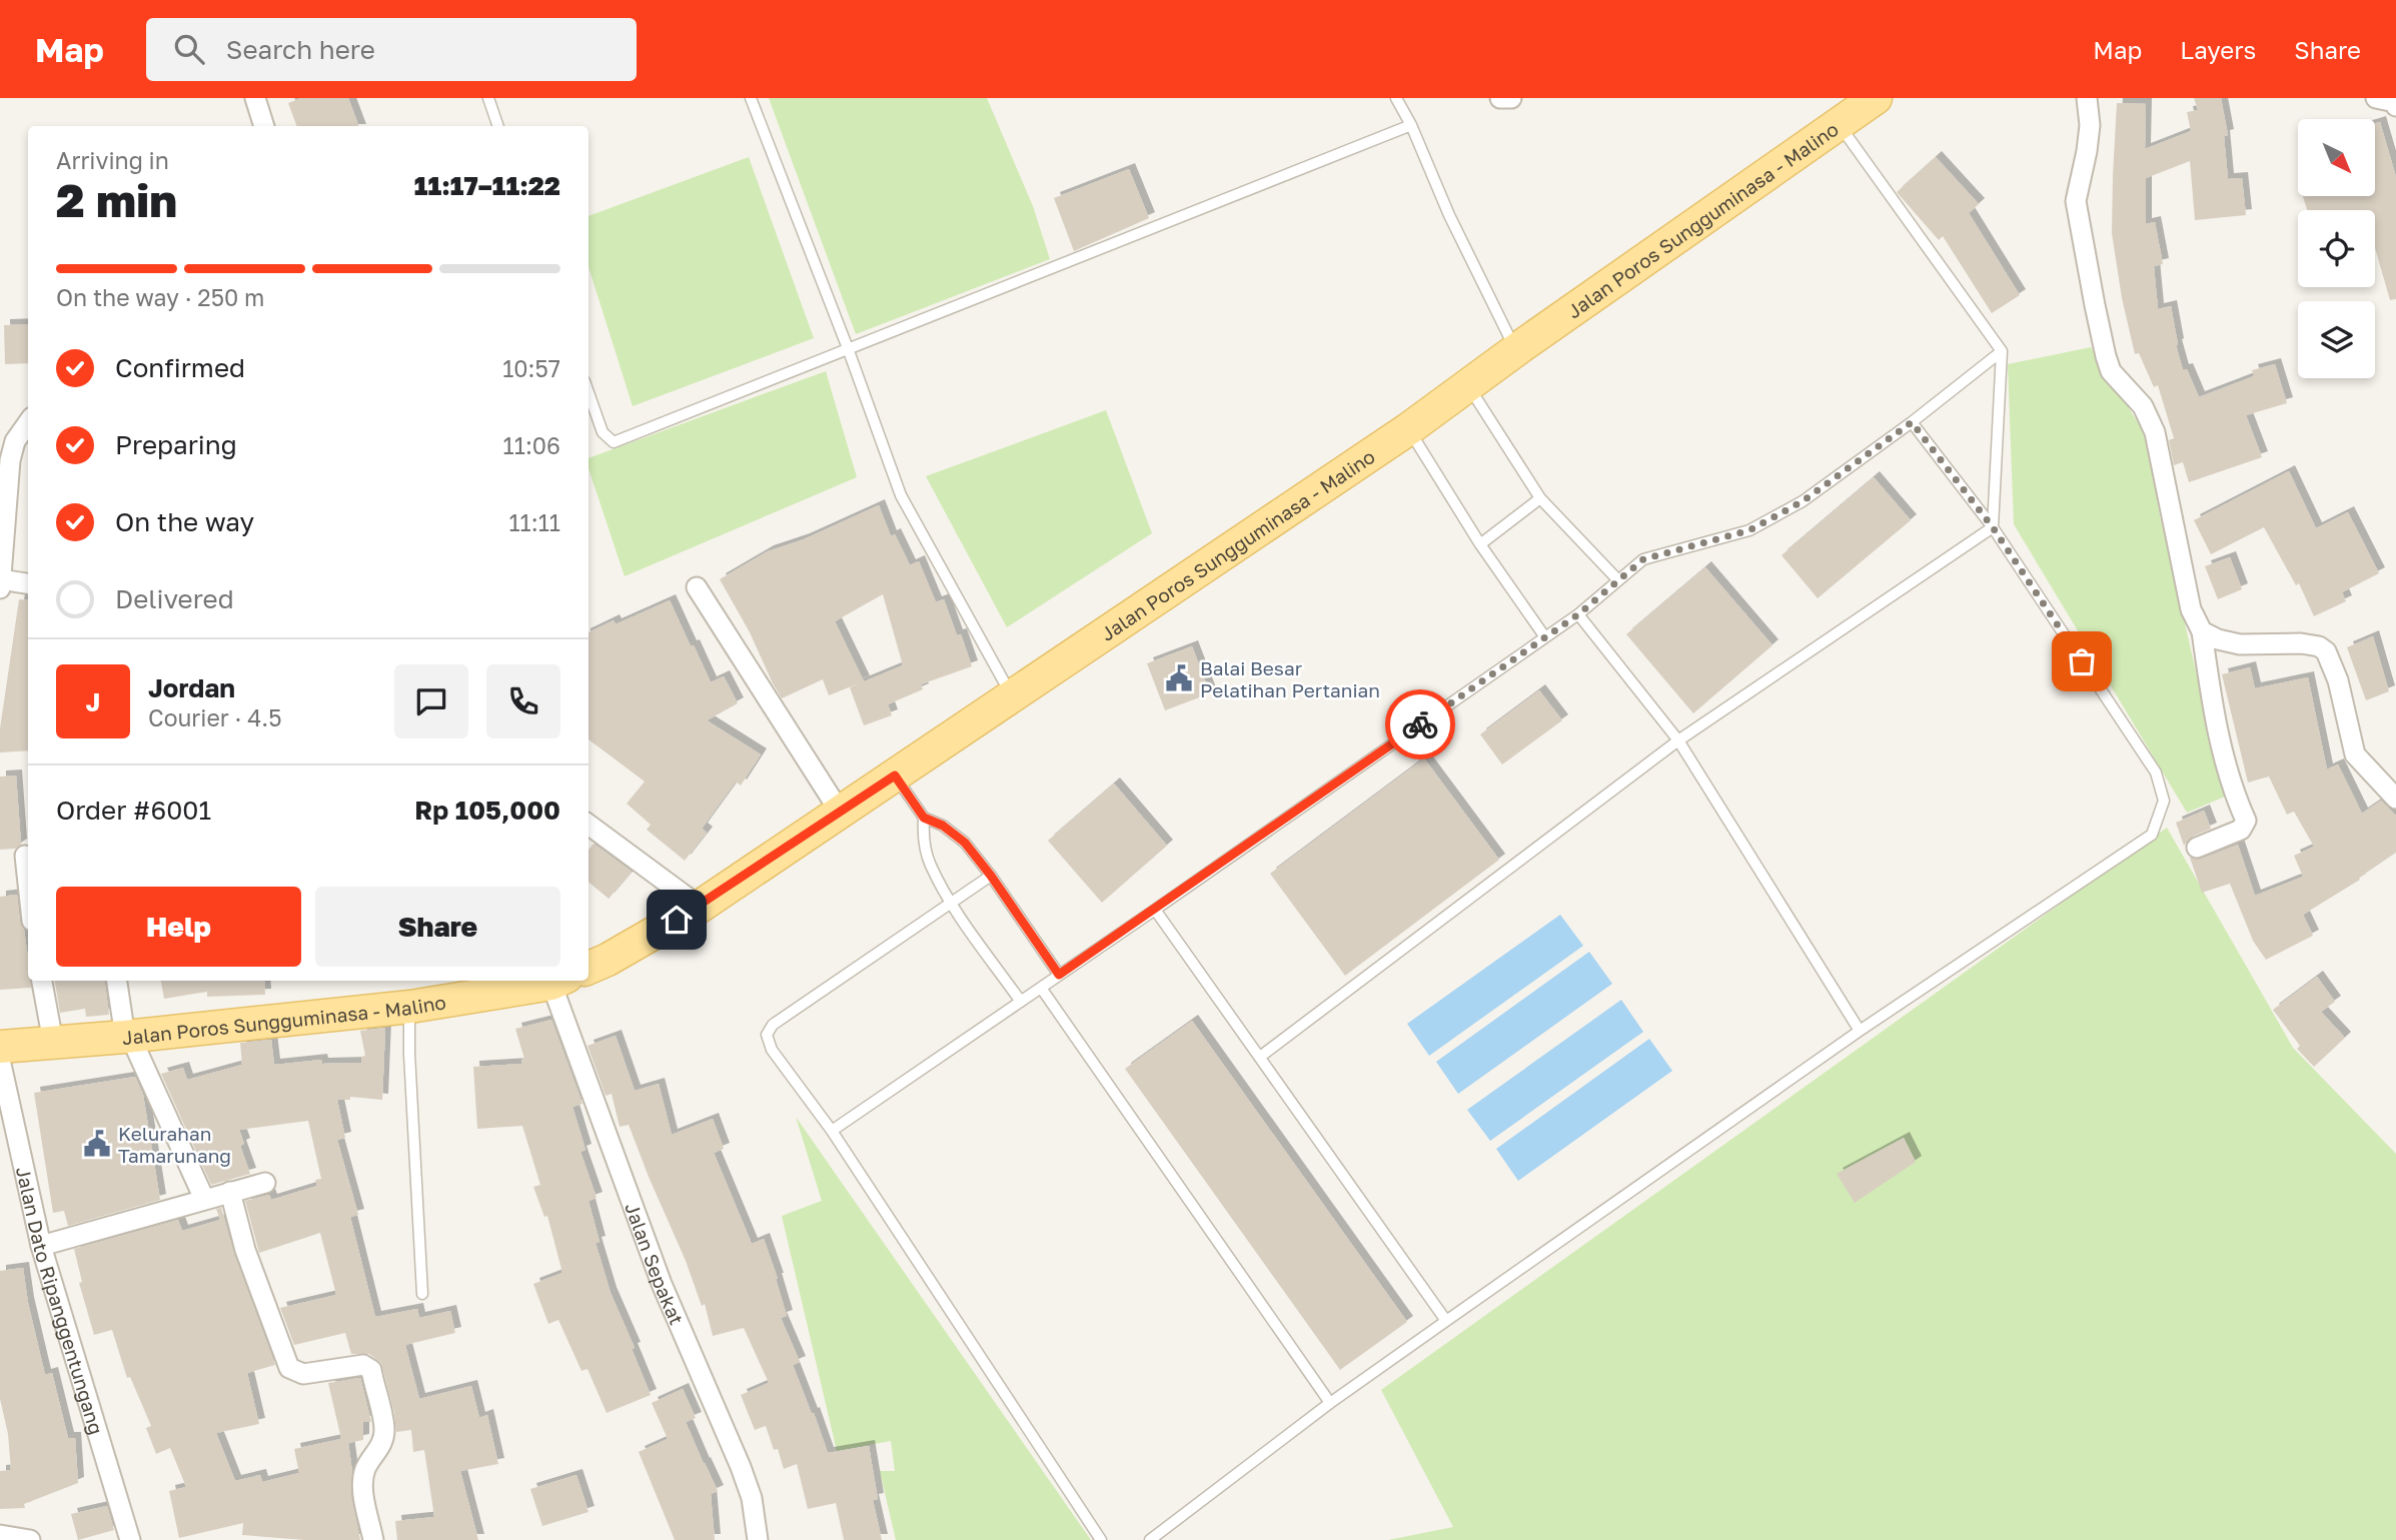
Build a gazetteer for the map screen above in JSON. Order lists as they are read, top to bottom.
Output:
{
  "streets": {
    "main road": ["Jalan Poros Sungguminasa - Malino"],
    "street": ["Jalan Sepakat", "Jalan Dato Ripanggentungang"]
  },
  "crossings": [
    ["Jalan Poros Sungguminasa - Malino", "Jalan Sepakat"]
  ],
  "places": {
    "public building": ["Balai Besar Pelatihan Pertanian", "Kelurahan Tamarunang"]
  },
  "north": "bottom right",
  "page": {
    "header": "Map",
    "search": "Search here",
    "nav": ["Map", "Layers", "Share"],
    "heading": ["2 min", "Arriving in", "11:17–11:22"],
    "panel": [
      "Jordan",
      "Courier · 4.5",
      "Order #6001",
      "Rp 105,000"
    ],
    "bar": "On the way · 250 m",
    "list": [
      ["Confirmed", "10:57"],
      ["Preparing", "11:06"],
      ["On the way", "11:11"],
      "Delivered"
    ],
    "round": "J",
    "buttons": ["Help", "Share"]
  }
}
